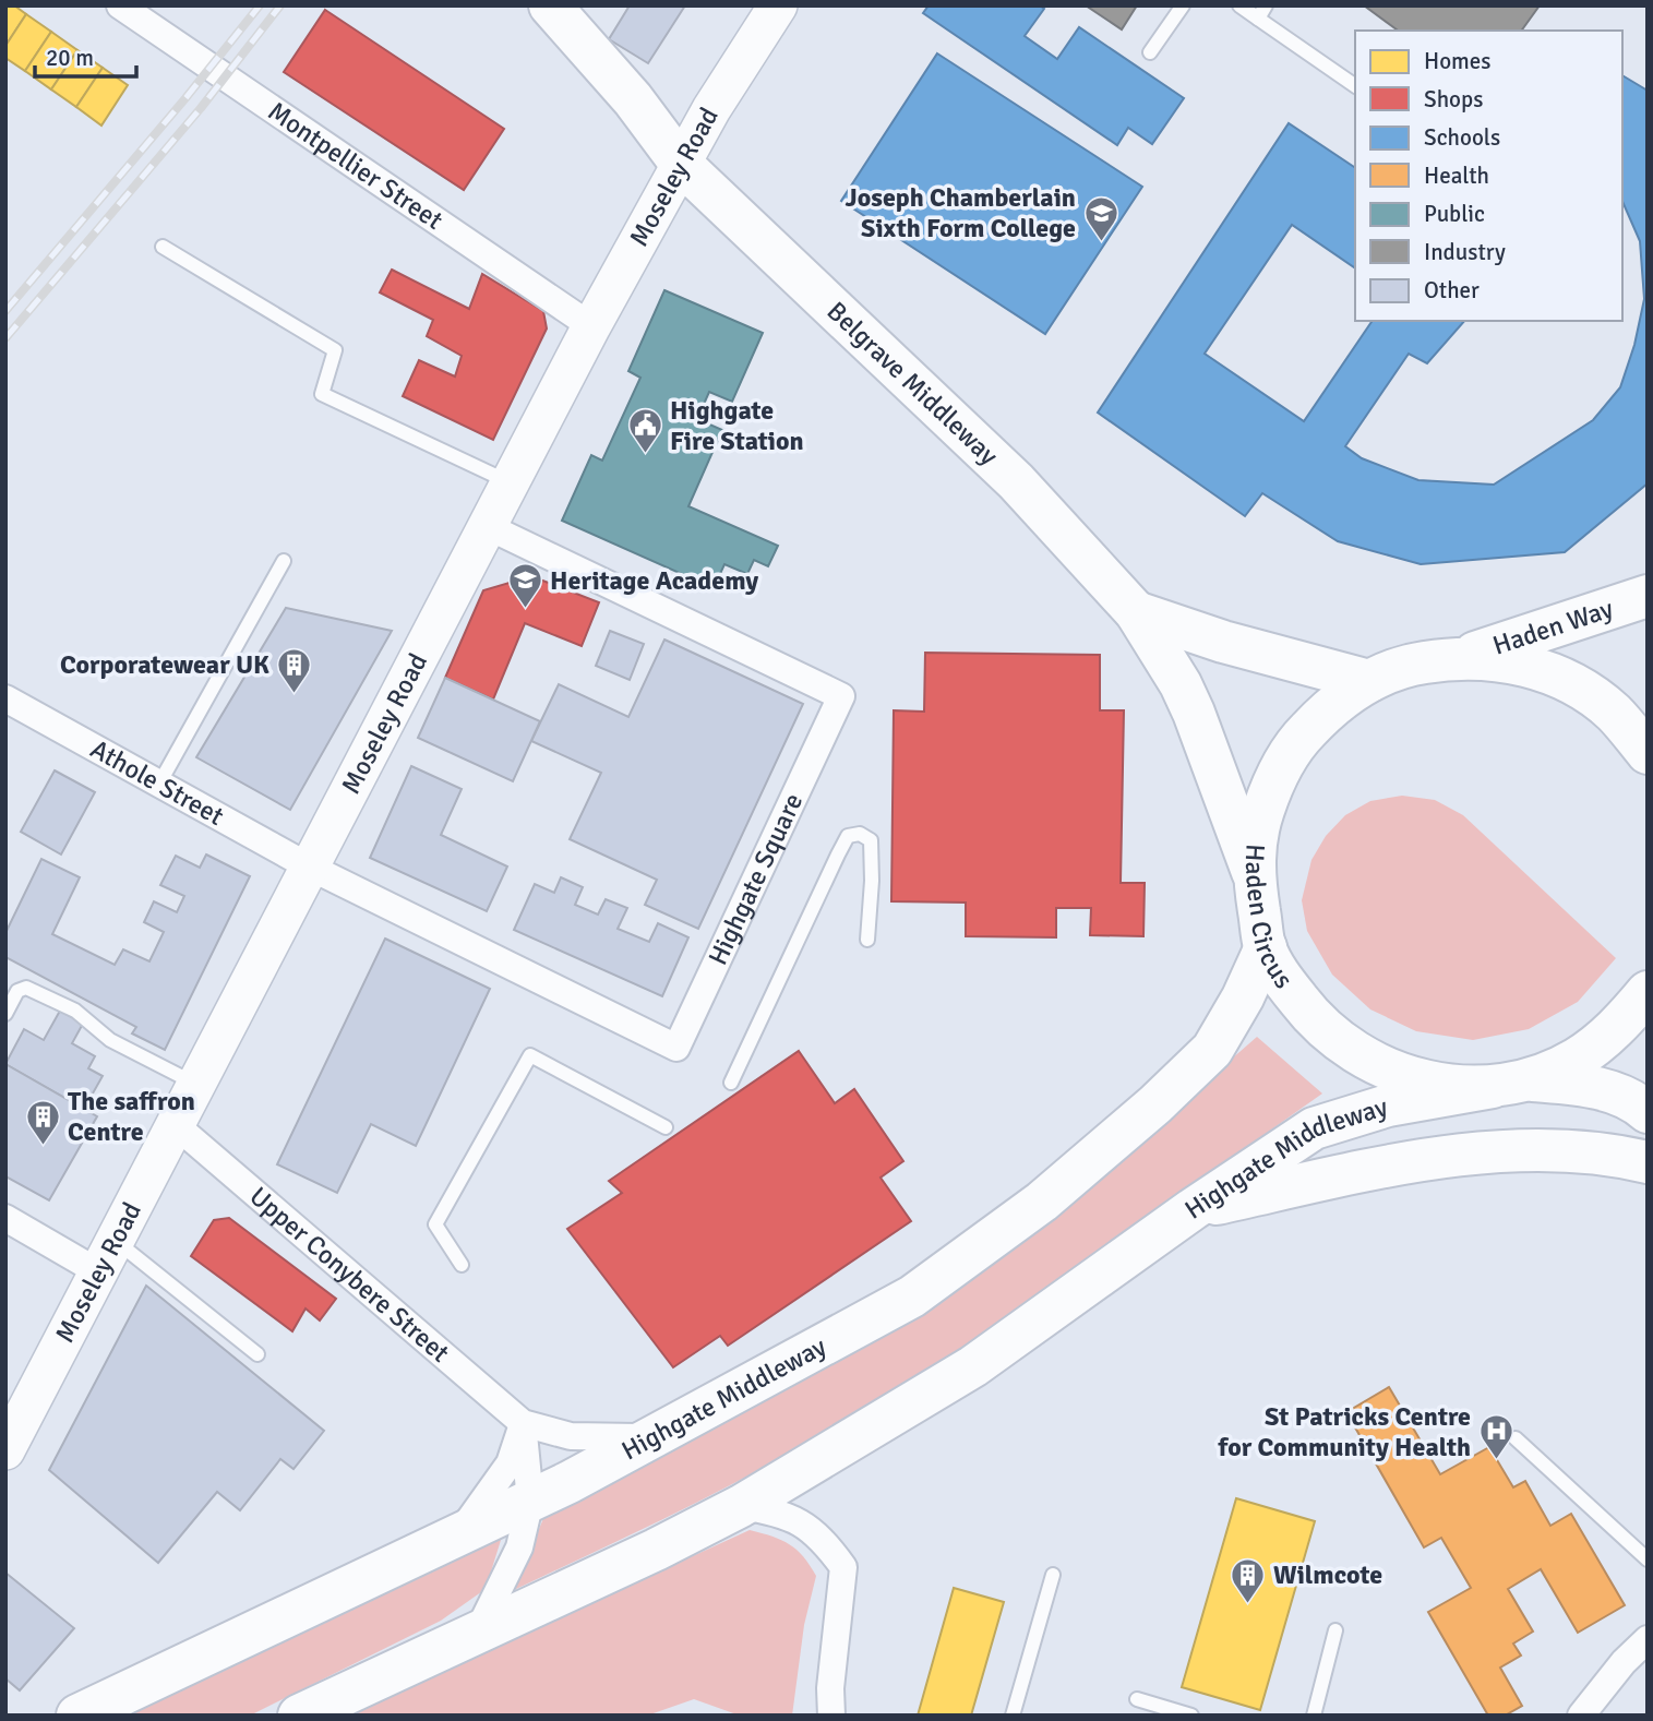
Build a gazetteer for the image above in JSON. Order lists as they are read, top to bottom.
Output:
{
  "streets": {
    "highway": [
      "Belgrave Middleway",
      "Haden Way",
      "Haden Circus",
      "Highgate Middleway"
    ],
    "street": [
      "Montpellier Street",
      "Moseley Road",
      "Athole Street",
      "Highgate Square",
      "Upper Conybere Street"
    ]
  },
  "crossings": [
    ["Montpellier Street", "Moseley Road"],
    ["Moseley Road", "Belgrave Middleway"],
    ["Moseley Road", "Athole Street"],
    ["Moseley Road", "Highgate Square"],
    ["Moseley Road", "Upper Conybere Street"],
    ["Belgrave Middleway", "Haden Circus"],
    ["Haden Way", "Haden Circus"],
    ["Athole Street", "Highgate Square"],
    ["Haden Circus", "Highgate Middleway"],
    ["Highgate Middleway", "Upper Conybere Street"]
  ],
  "places": {
    "school or university": ["Joseph Chamberlain Sixth Form College", "Heritage Academy"],
    "public building": ["Highgate Fire Station"],
    "building": ["Corporatewear UK", "The saffron Centre", "Wilmcote"],
    "hospital": ["St Patricks Centre for Community Health"]
  },
  "legend": [
    "Homes",
    "Shops",
    "Schools",
    "Health",
    "Public",
    "Industry",
    "Other"
  ],
  "scale_bar": "20 m"
}
